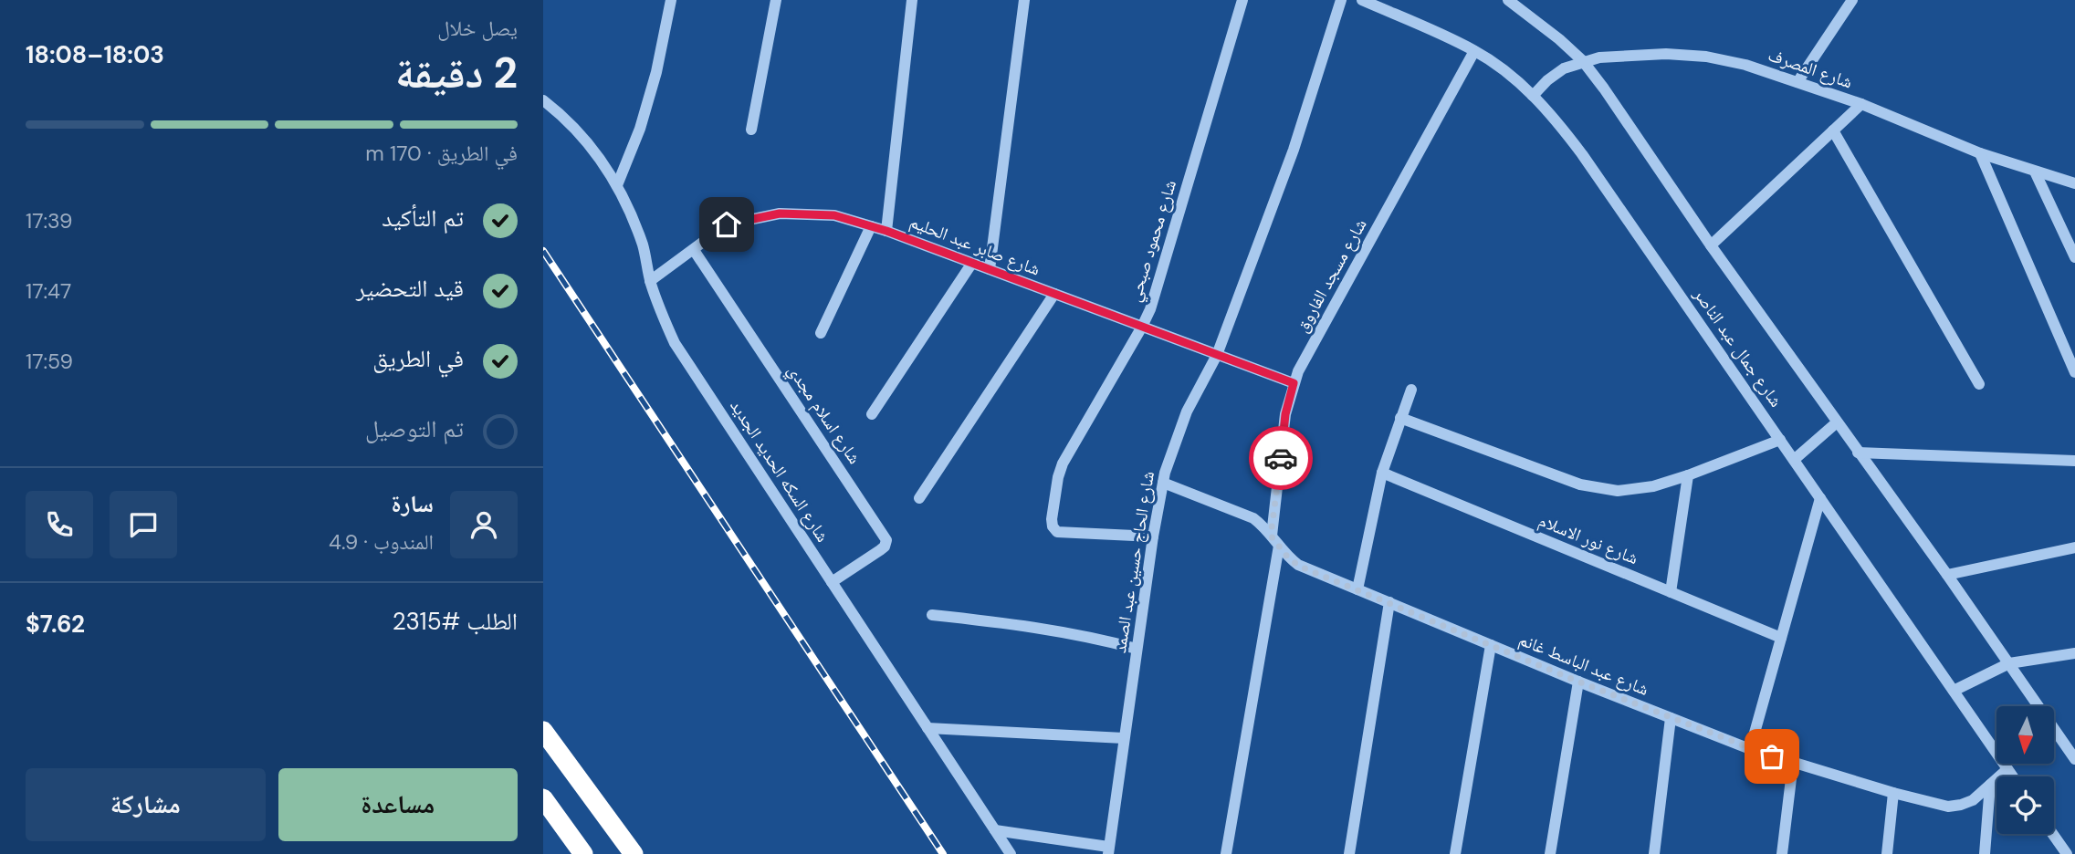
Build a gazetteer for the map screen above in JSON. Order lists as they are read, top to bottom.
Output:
{
  "streets": {
    "street": [
      "شارع المصرف",
      "شارع محمود صبحي",
      "شارع صابر عبد الحليم",
      "شارع مسجد الفاروق",
      "شارع جمال عبد الناصر",
      "شارع اسلام مجدي",
      "شارع السكه الحديد الجديد",
      "شارع نور الاسلام",
      "شارع الحاج حسين عبد الصمد",
      "شارع عبد الباسط غانم"
    ]
  },
  "crossings": [
    ["شارع المصرف", "شارع جمال عبد الناصر"],
    ["شارع محمود صبحي", "شارع صابر عبد الحليم"],
    ["شارع محمود صبحي", "شارع الحاج حسين عبد الصمد"],
    ["شارع صابر عبد الحليم", "شارع مسجد الفاروق"],
    ["شارع صابر عبد الحليم", "شارع اسلام مجدي"],
    ["شارع صابر عبد الحليم", "شارع السكه الحديد الجديد"],
    ["شارع صابر عبد الحليم", "شارع الحاج حسين عبد الصمد"],
    ["شارع مسجد الفاروق", "شارع جمال عبد الناصر"],
    ["شارع مسجد الفاروق", "شارع عبد الباسط غانم"],
    ["شارع جمال عبد الناصر", "شارع عبد الباسط غانم"],
    ["شارع اسلام مجدي", "شارع السكه الحديد الجديد"],
    ["شارع الحاج حسين عبد الصمد", "شارع عبد الباسط غانم"]
  ],
  "north": "bottom",
  "page": {
    "heading": ["2 دقيقة", "يصل خلال", "18:03–18:08"],
    "panel": [
      "سارة",
      "المندوب · 4.9",
      "الطلب #2315",
      "$7.62"
    ],
    "bar": "في الطريق · 170 m",
    "list": [
      ["تم التأكيد", "17:39"],
      ["قيد التحضير", "17:47"],
      ["في الطريق", "17:59"],
      "تم التوصيل"
    ],
    "buttons": ["مساعدة", "مشاركة"]
  }
}
